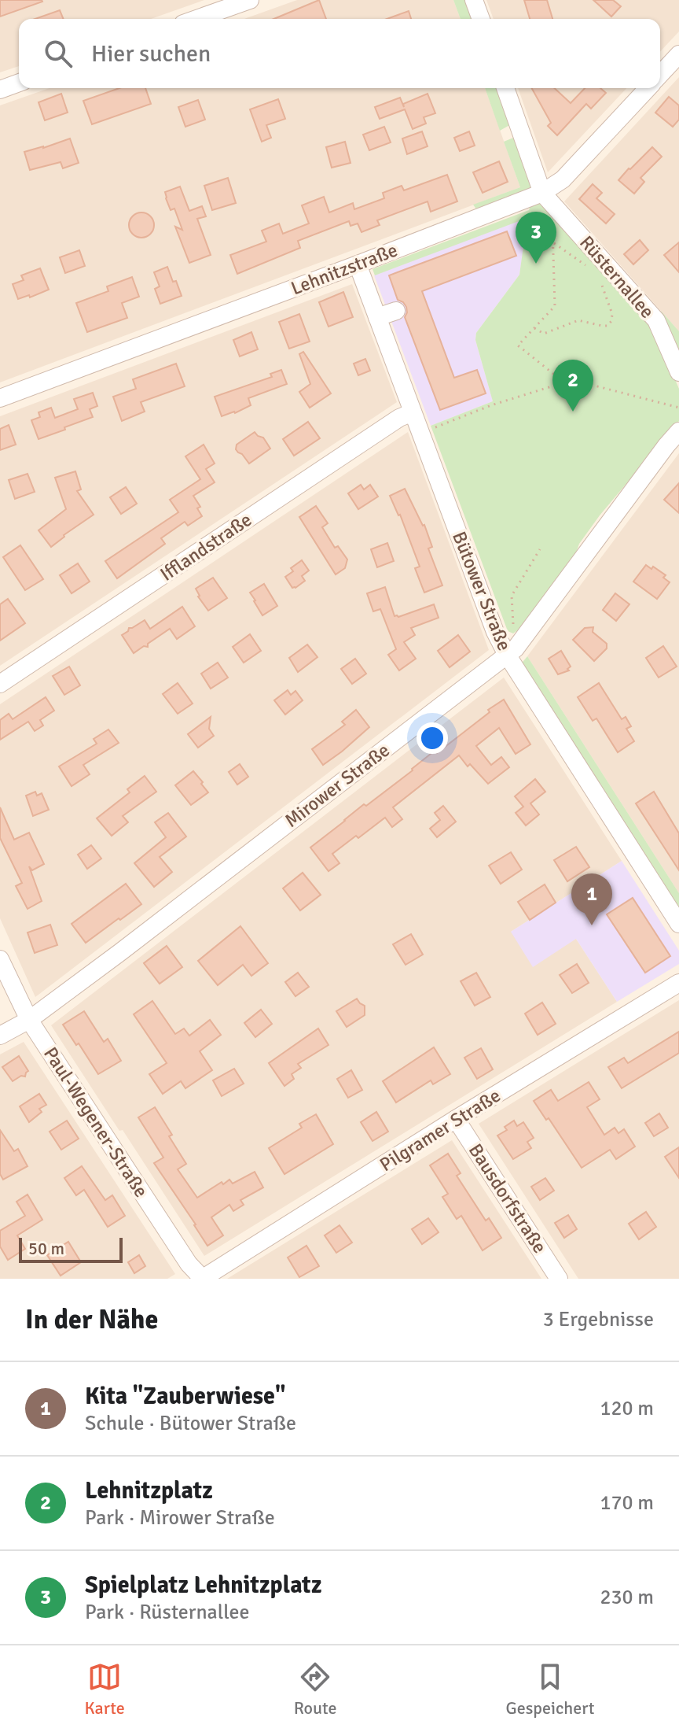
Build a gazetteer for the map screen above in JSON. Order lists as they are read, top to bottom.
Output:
{
  "streets": {
    "street": [
      "Lehnitzstraße",
      "Rüsternallee",
      "Ifflandstraße",
      "Bütower Straße",
      "Mirower Straße",
      "Paul-Wegener-Straße",
      "Pilgramer Straße",
      "Bausdorfstraße"
    ]
  },
  "crossings": [
    ["Lehnitzstraße", "Rüsternallee"],
    ["Lehnitzstraße", "Bütower Straße"],
    ["Ifflandstraße", "Bütower Straße"],
    ["Bütower Straße", "Mirower Straße"],
    ["Mirower Straße", "Paul-Wegener-Straße"],
    ["Paul-Wegener-Straße", "Pilgramer Straße"],
    ["Pilgramer Straße", "Bausdorfstraße"]
  ],
  "scale_bar": "50 m",
  "page": {
    "search": "Hier suchen",
    "pins": ["3", "2", "1"],
    "scale": "50 m",
    "heading": ["In der Nähe", "3 Ergebnisse"],
    "list": [
      {
        "mark": "1",
        "name": "Kita \"Zauberwiese\"",
        "note": "Schule · Bütower Straße",
        "value": "120 m"
      },
      {
        "mark": "2",
        "name": "Lehnitzplatz",
        "note": "Park · Mirower Straße",
        "value": "170 m"
      },
      {
        "mark": "3",
        "name": "Spielplatz Lehnitzplatz",
        "note": "Park · Rüsternallee",
        "value": "230 m"
      }
    ],
    "nav": ["Karte", "Route", "Gespeichert"]
  }
}
